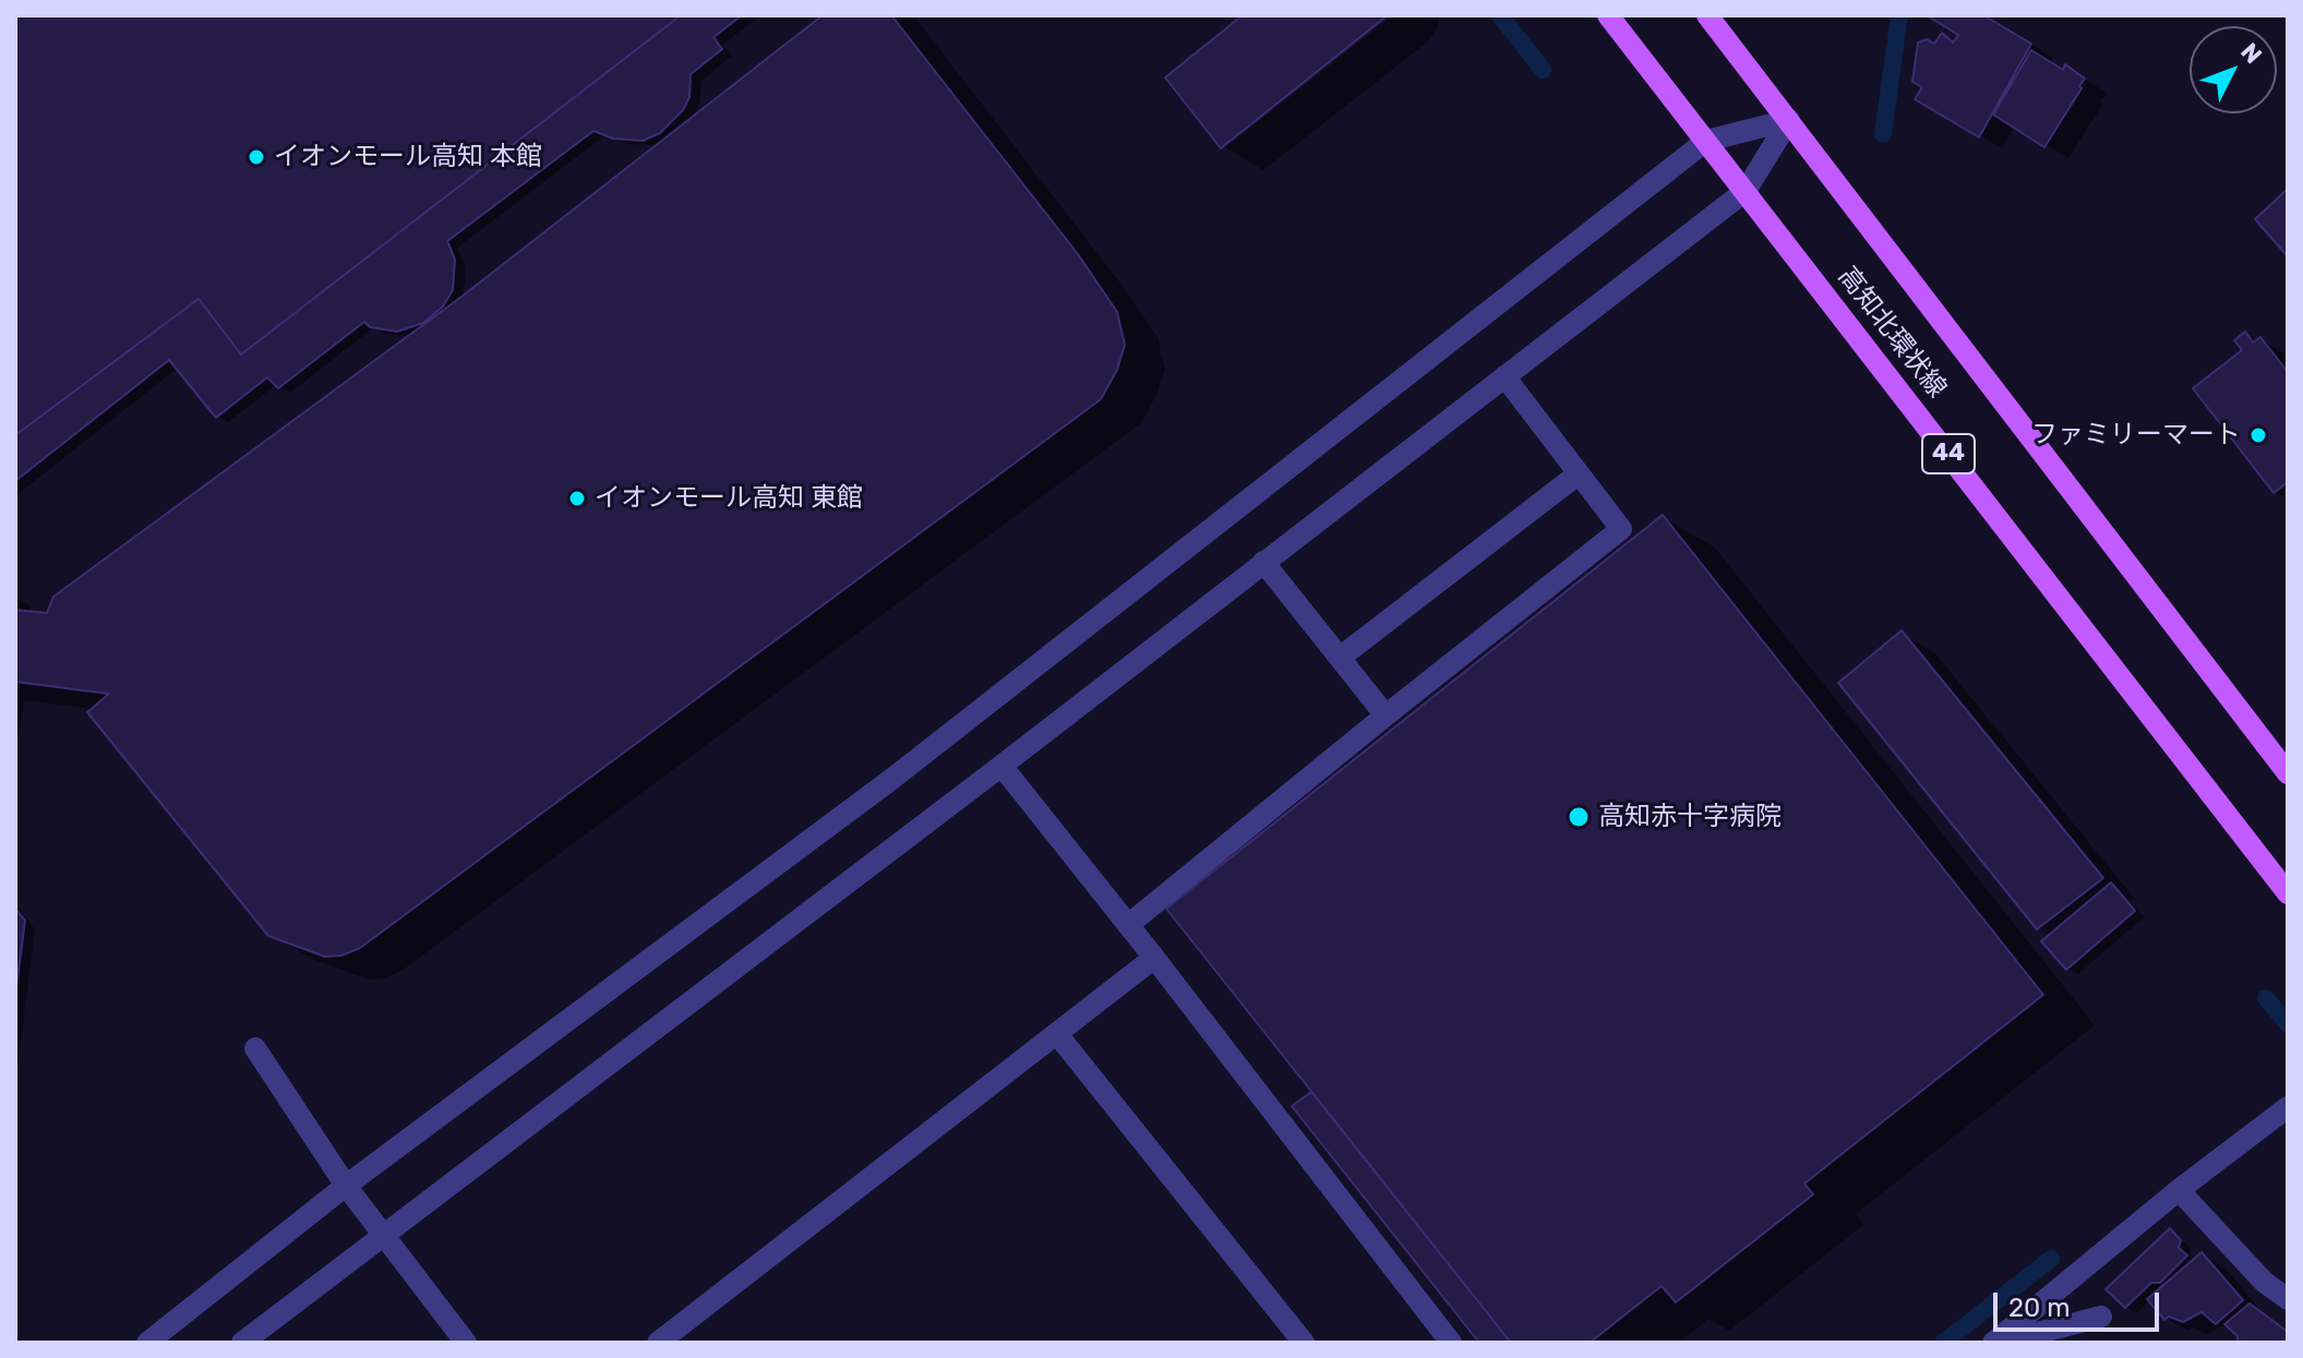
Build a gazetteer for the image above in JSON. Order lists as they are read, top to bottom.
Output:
{
  "streets": {
    "main road": ["高知北環状線", "44"]
  },
  "places": [
    "イオンモール高知 本館",
    "ファミリーマート",
    "イオンモール高知 東館",
    "高知赤十字病院"
  ],
  "scale_bar": "20 m",
  "north": "top right"
}
